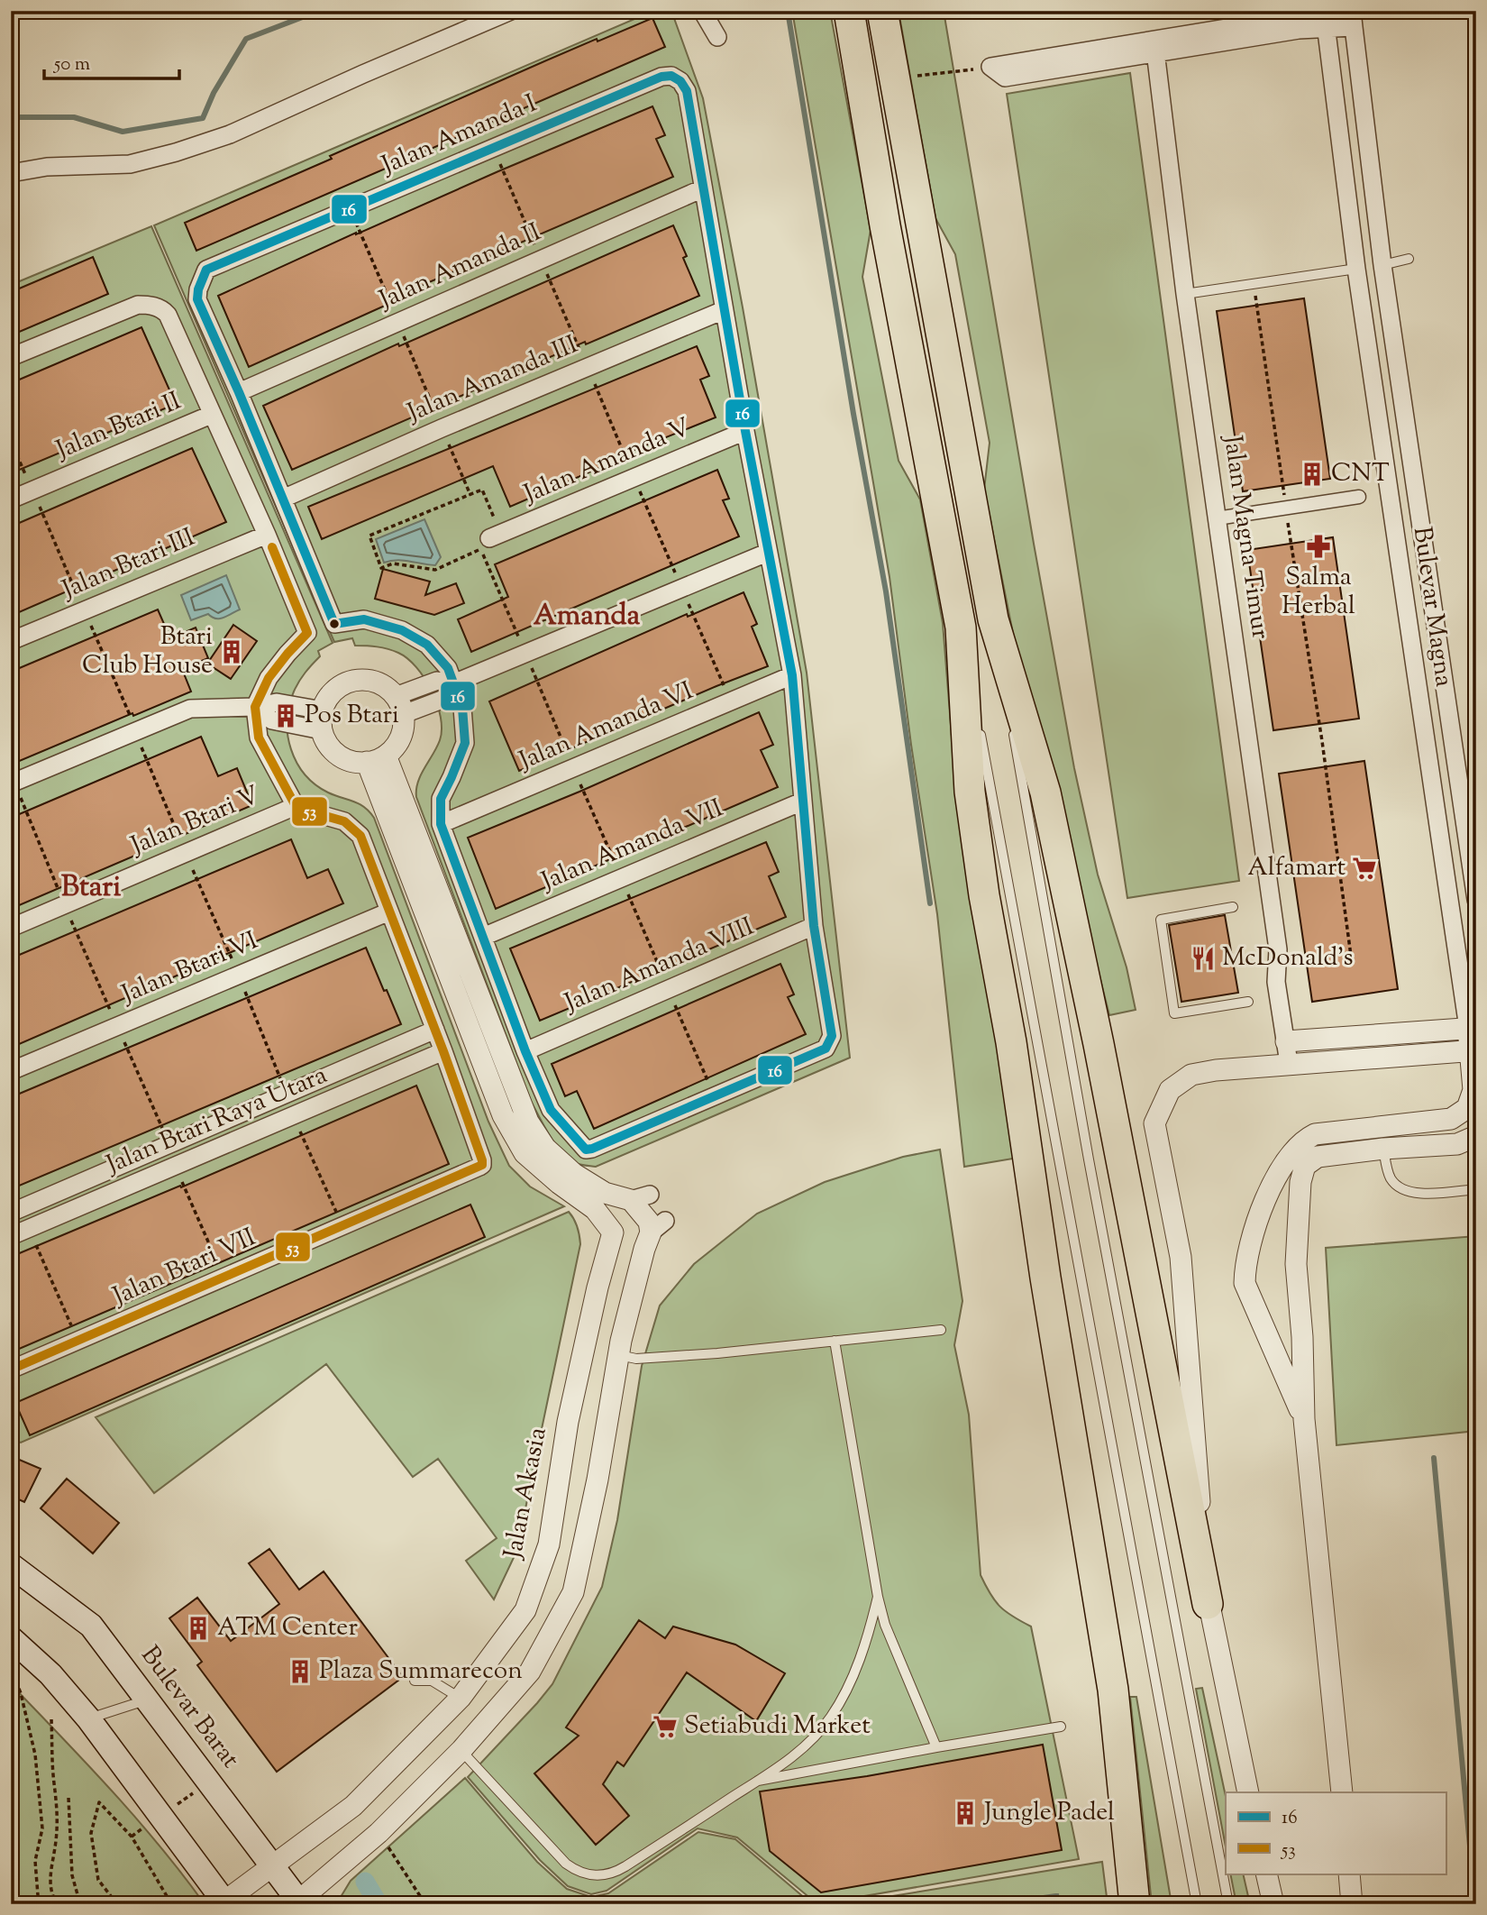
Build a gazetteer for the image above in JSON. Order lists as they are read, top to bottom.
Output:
{
  "streets": {
    "main road": ["Bulevar Barat"],
    "street": [
      "Jalan Amanda I",
      "Jalan Amanda II",
      "Jalan Amanda III",
      "Jalan Btari II",
      "Jalan Amanda V",
      "Jalan Magna Timur",
      "Jalan Btari III",
      "Bulevar Magna",
      "Jalan Amanda VI",
      "Jalan Btari V",
      "Jalan Amanda VII",
      "Jalan Amanda VIII",
      "Jalan Btari VI",
      "Jalan Btari Raya Utara",
      "Jalan Btari VII",
      "Jalan Akasia"
    ]
  },
  "crossings": [
    ["Jalan Amanda I", "Jalan Amanda II"],
    ["Jalan Btari Raya Utara", "Jalan Btari VII"],
    ["Jalan Akasia", "Bulevar Barat"]
  ],
  "districts": ["Amanda", "Btari"],
  "places": {
    "building": [
      "CNT",
      "Btari Club House",
      "Pos Btari",
      "ATM Center",
      "Plaza Summarecon",
      "Jungle Padel"
    ],
    "pharmacy": ["Salma Herbal"],
    "supermarket": ["Alfamart", "Setiabudi Market"],
    "restaurant": ["McDonald's"]
  },
  "lines": ["transit line 16", "transit line 53"],
  "legend": ["16", "53"],
  "scale_bar": "50 m"
}
